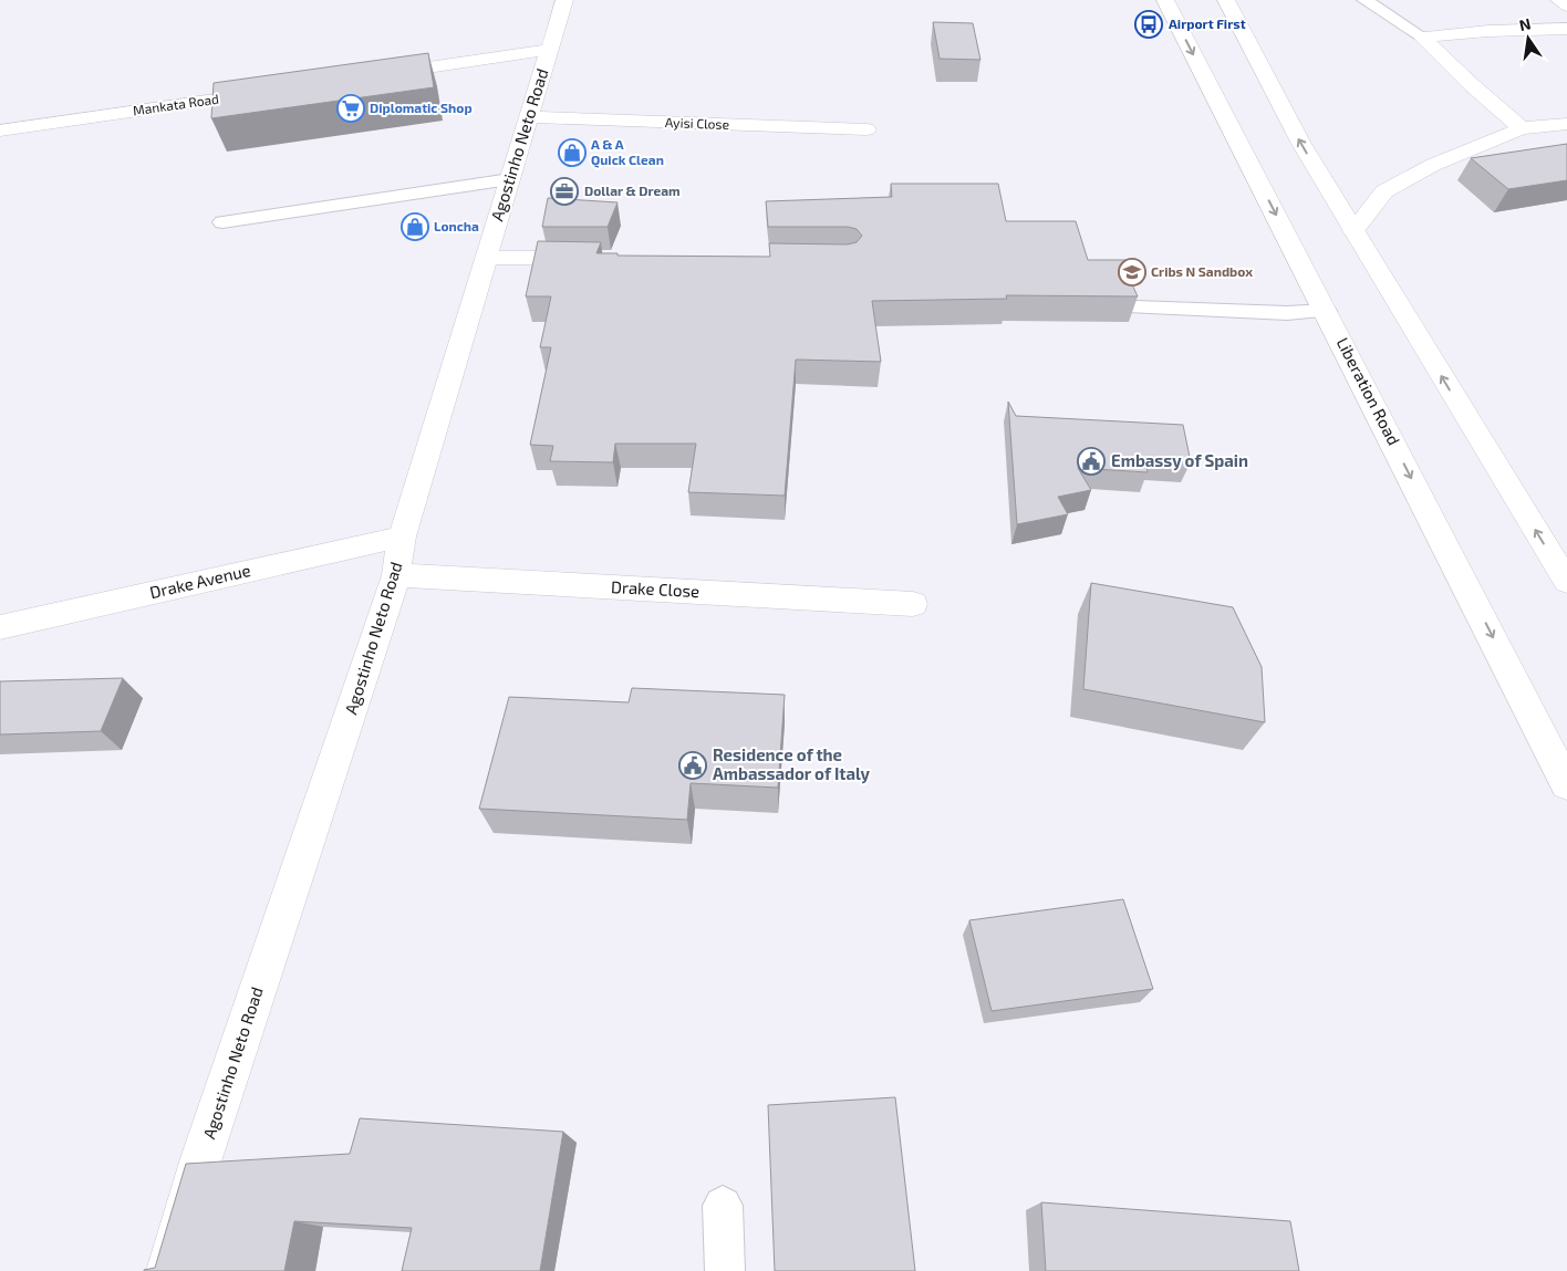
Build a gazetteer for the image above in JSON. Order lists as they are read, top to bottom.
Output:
{
  "streets": {
    "main road": [
      "Mankata Road",
      "Ayisi Close",
      "Agostinho Neto Road",
      "Liberation Road",
      "Drake Avenue",
      "Drake Close"
    ]
  },
  "crossings": [
    ["Ayisi Close", "Agostinho Neto Road"],
    ["Agostinho Neto Road", "Drake Avenue"],
    ["Agostinho Neto Road", "Drake Close"]
  ],
  "places": {
    "bus stop": ["Airport First"],
    "supermarket": ["Diplomatic Shop"],
    "shop": ["A & A Quick Clean", "Loncha"],
    "office": ["Dollar & Dream"],
    "school or university": ["Cribs N Sandbox"],
    "public building": ["Embassy of Spain", "Residence of the Ambassador of Italy"]
  },
  "north": "top"
}
